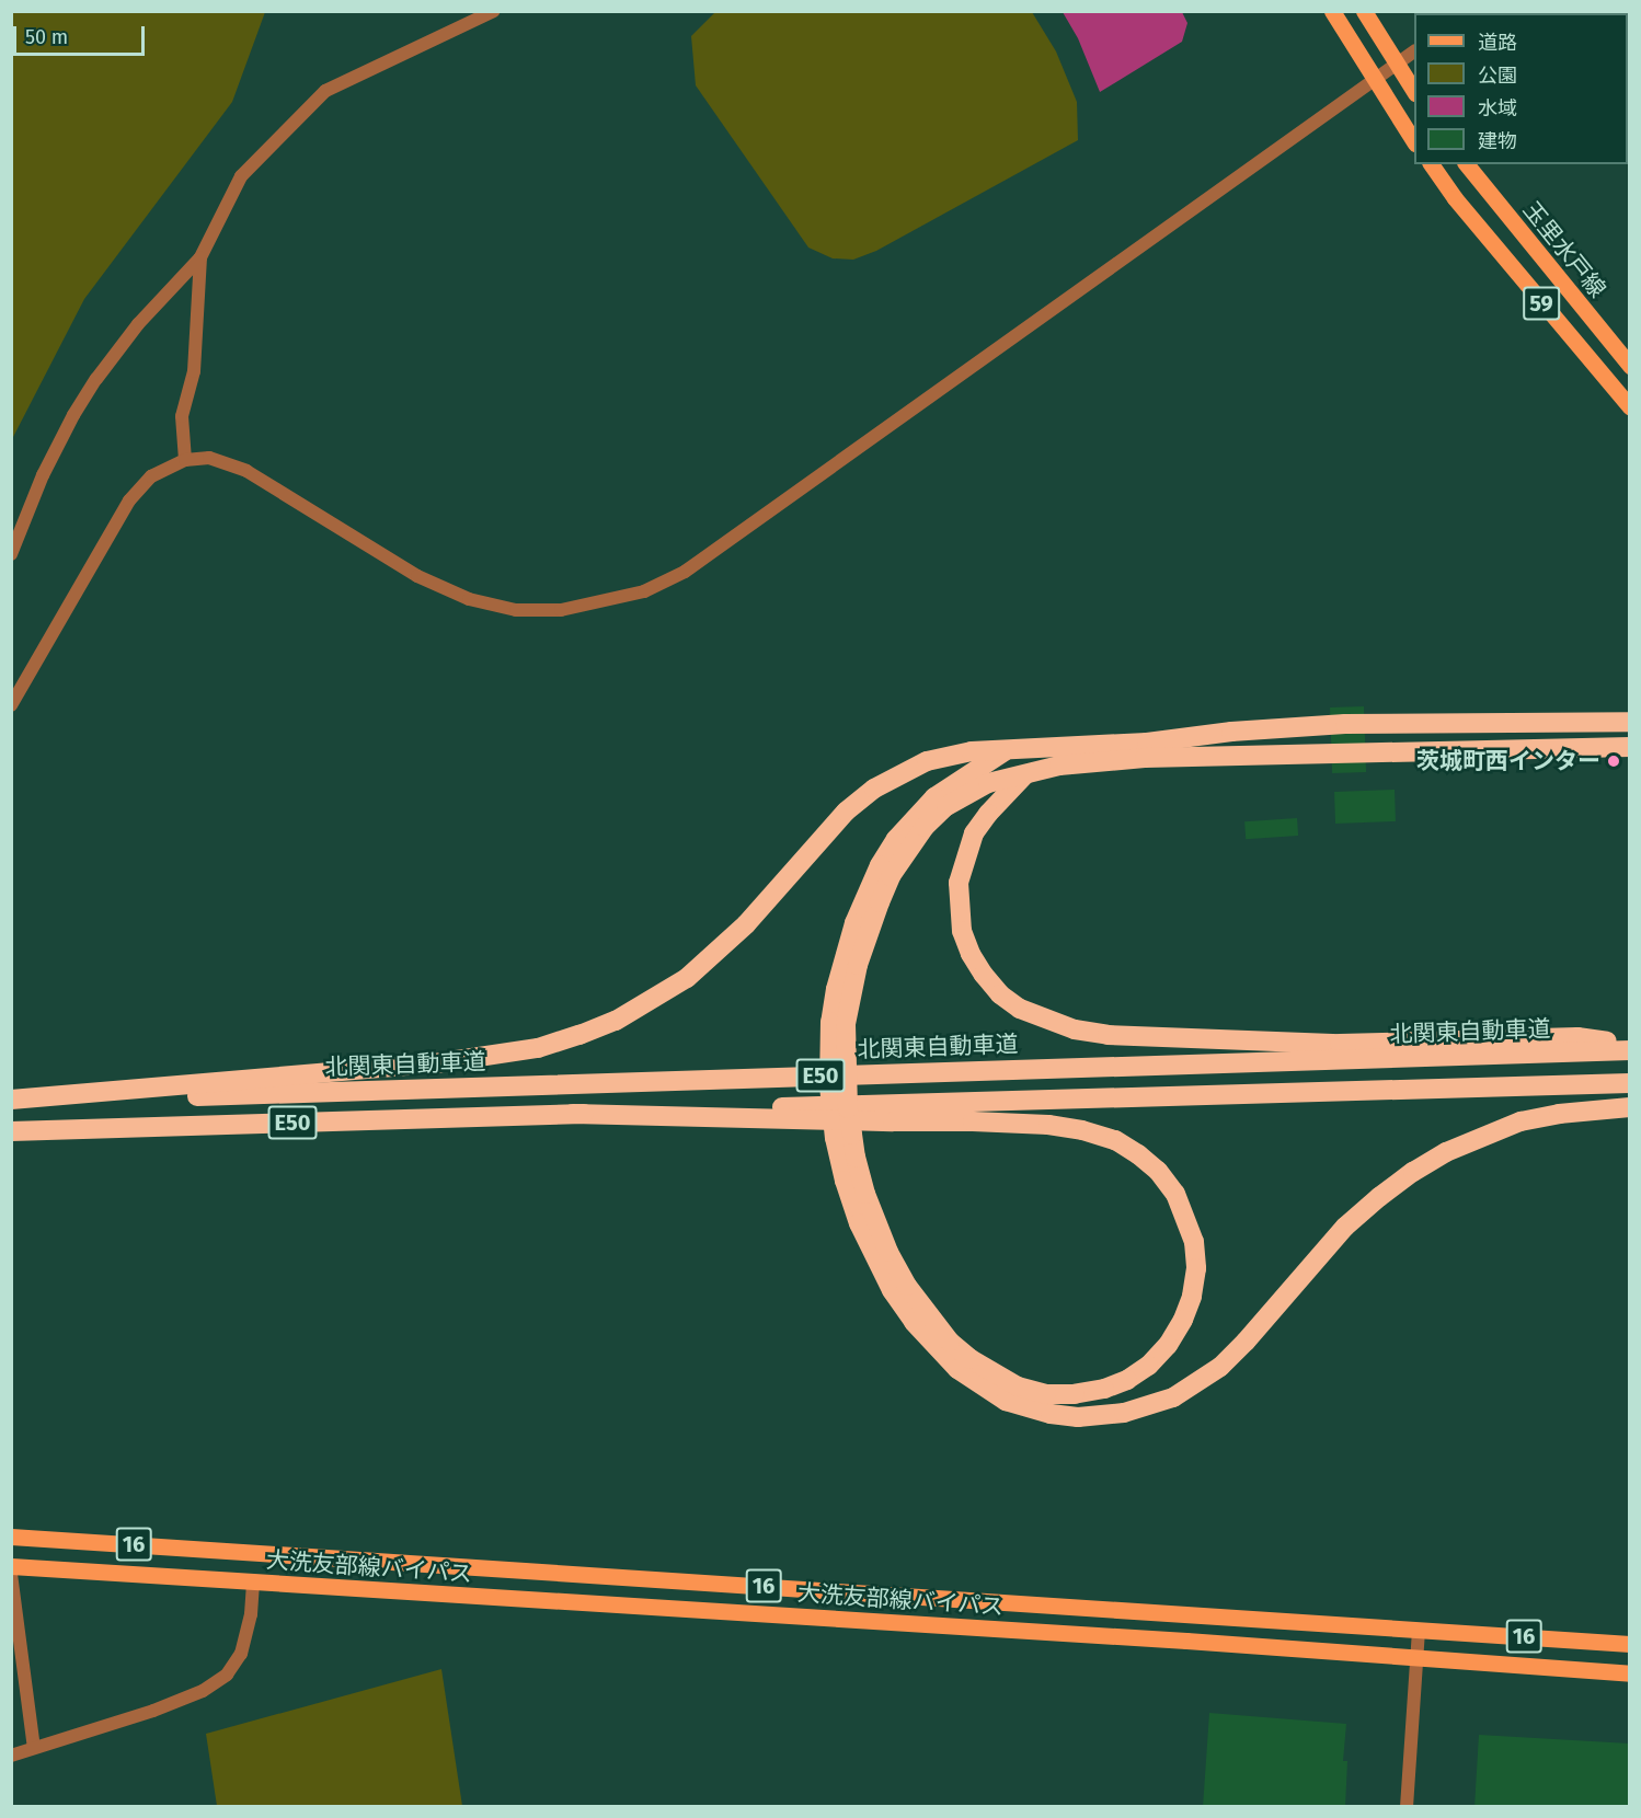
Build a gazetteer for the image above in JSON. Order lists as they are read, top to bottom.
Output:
{
  "streets": {
    "highway": ["北関東自動車道", "E50"],
    "main road": [
      "玉里水戸線",
      "59",
      "16",
      "大洗友部線バイパス"
    ]
  },
  "places": ["茨城町西インター"],
  "legend": [
    "道路",
    "公園",
    "水域",
    "建物"
  ],
  "scale_bar": "50 m"
}
